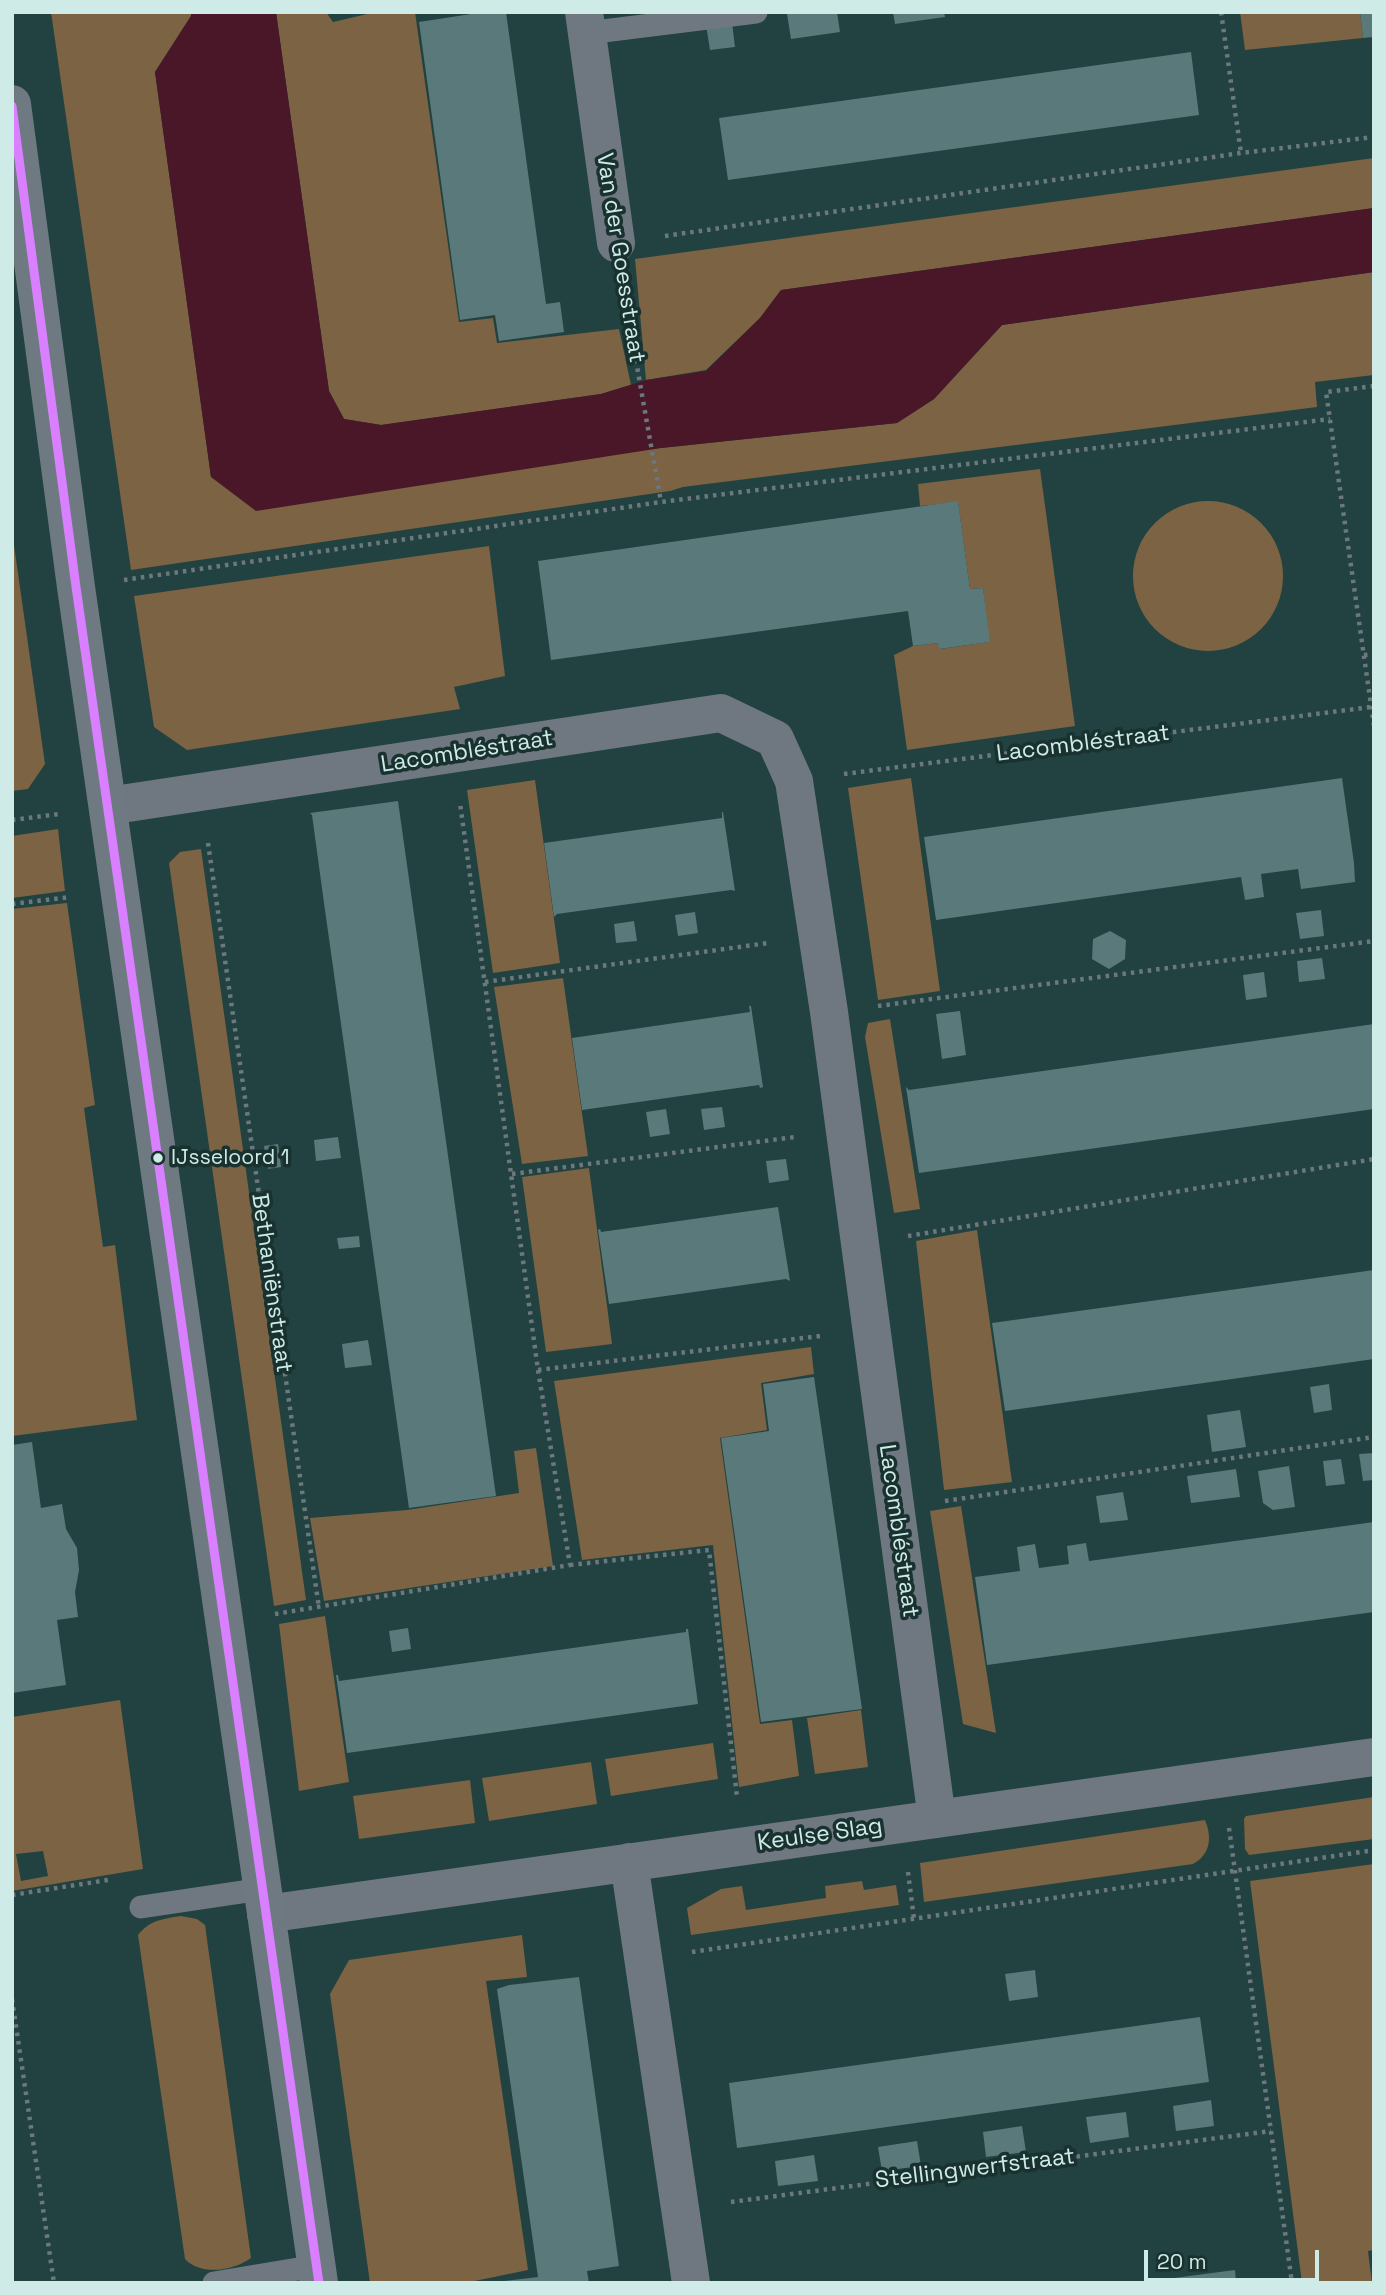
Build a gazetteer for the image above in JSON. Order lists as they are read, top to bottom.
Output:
{
  "streets": {
    "street": ["Van der Goesstraat", "Lacombléstraat", "Keulse Slag"],
    "path": ["Bethaniënstraat", "Stellingwerfstraat"]
  },
  "crossings": [
    ["Lacombléstraat", "Bethaniënstraat"],
    ["Lacombléstraat", "Keulse Slag"]
  ],
  "places": ["IJsseloord 1"],
  "scale_bar": "20 m"
}
